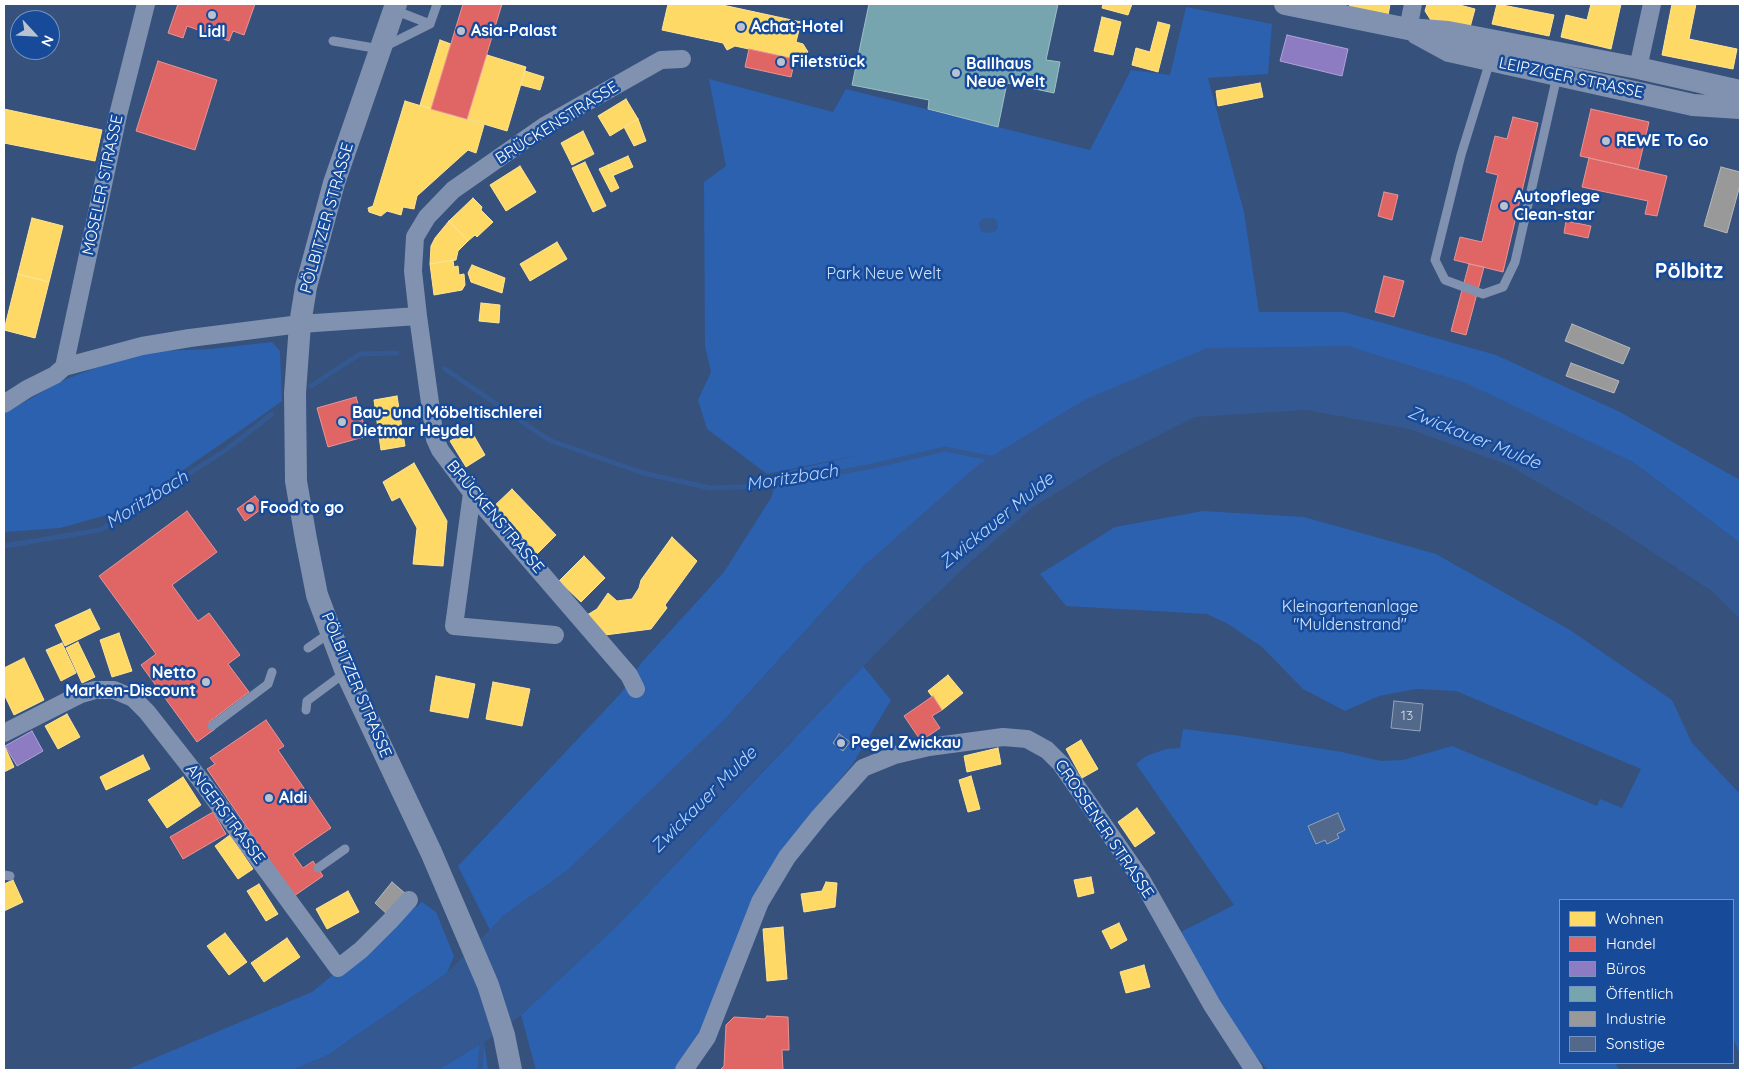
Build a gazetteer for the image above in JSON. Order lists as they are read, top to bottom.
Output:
{
  "streets": {
    "street": [
      "LEIPZIGER STRASSE",
      "BRÜCKENSTRASSE",
      "MOSELER STRASSE",
      "PÖLBITZER STRASSE",
      "ANGERSTRASSE",
      "CROSSENER STRASSE"
    ]
  },
  "districts": ["Pölbitz"],
  "water": ["Zwickauer Mulde", "Moritzbach"],
  "parks": ["Park Neue Welt", "Kleingartenanlage \"Muldenstrand\""],
  "places": [
    "Lidl",
    "Achat-Hotel",
    "Asia-Palast",
    "Filetstück",
    "Ballhaus Neue Welt",
    "REWE To Go",
    "Autopflege Clean-star",
    "Bau- und Möbeltischlerei Dietmar Heydel",
    "Food to go",
    "Netto Marken-Discount",
    "Pegel Zwickau",
    "Aldi"
  ],
  "house_numbers": ["13"],
  "legend": [
    "Wohnen",
    "Handel",
    "Büros",
    "Öffentlich",
    "Industrie",
    "Sonstige"
  ],
  "north": "bottom right"
}
